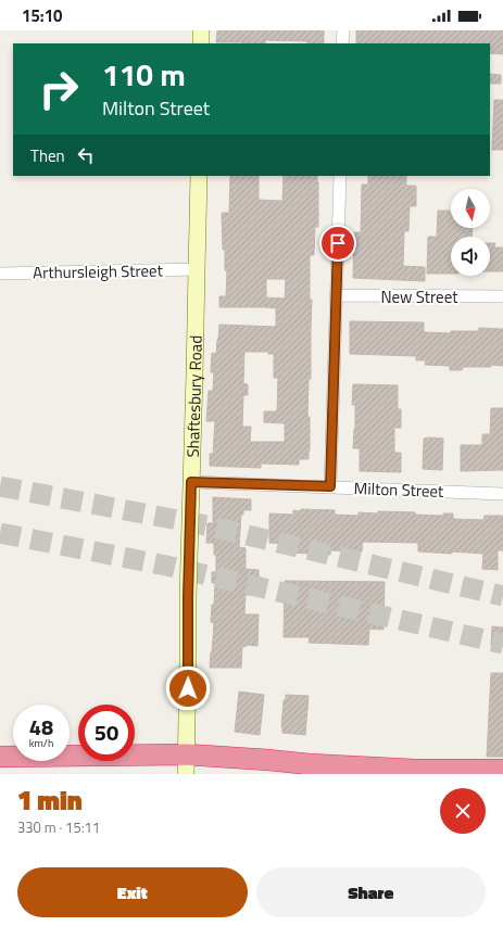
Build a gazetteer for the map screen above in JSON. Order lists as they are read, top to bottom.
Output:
{
  "streets": {
    "main road": ["Shaftesbury Road"],
    "street": ["Arthursleigh Street", "New Street", "Milton Street"]
  },
  "crossings": [
    ["Arthursleigh Street", "Shaftesbury Road"],
    ["Shaftesbury Road", "Milton Street"]
  ],
  "north": "bottom",
  "page": {
    "status": "15:10",
    "turn": ["110 m", "Milton Street"],
    "then": "Then",
    "speed": "48 km/h",
    "limit": "50",
    "heading": ["1 min", "330 m · 15:11"],
    "buttons": ["Exit", "Share"]
  }
}
